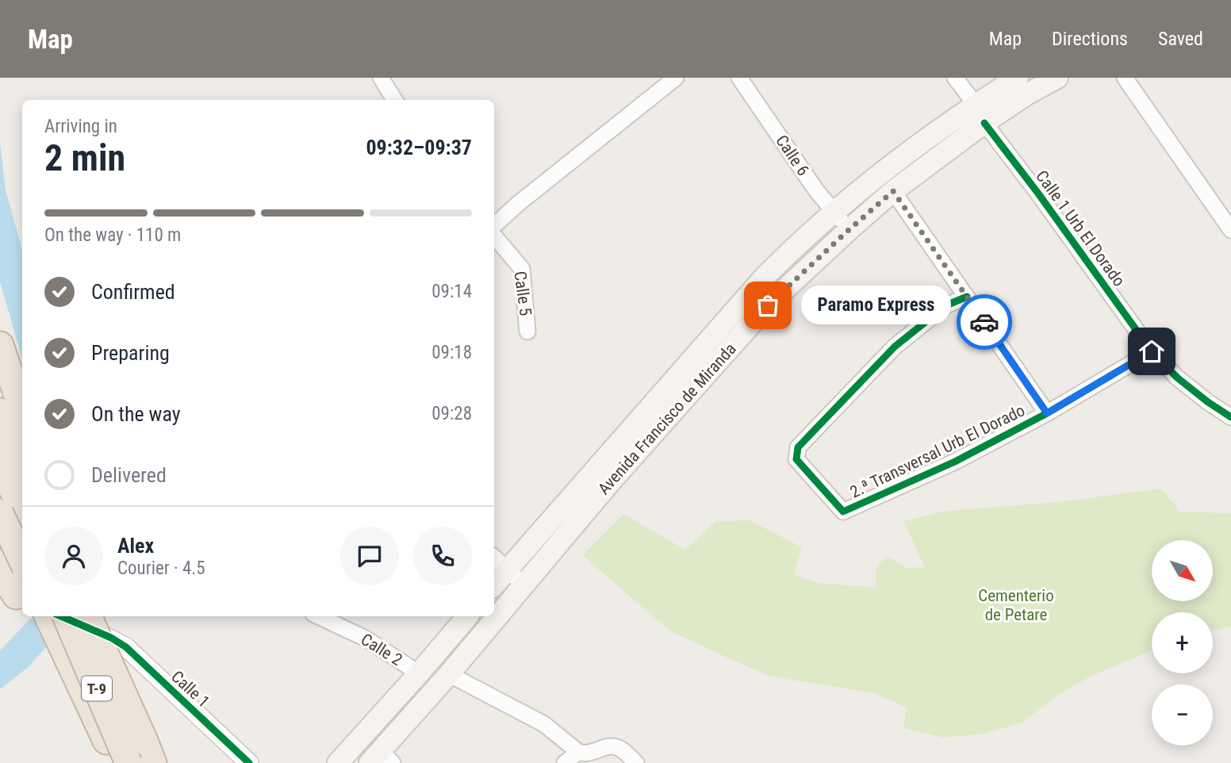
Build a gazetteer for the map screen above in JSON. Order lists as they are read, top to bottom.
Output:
{
  "streets": {
    "highway": ["T-9"],
    "main road": ["Avenida Francisco de Miranda"],
    "street": [
      "Calle 6",
      "Calle 1 Urb El Dorado",
      "Calle 5",
      "2.ª Transversal Urb El Dorado",
      "Calle 2",
      "Calle 1"
    ]
  },
  "crossings": [
    ["Calle 6", "Avenida Francisco de Miranda"],
    ["Calle 1 Urb El Dorado", "Avenida Francisco de Miranda"],
    ["Calle 1 Urb El Dorado", "2.ª Transversal Urb El Dorado"]
  ],
  "parks": ["Cementerio de Petare"],
  "places": ["Paramo Express"],
  "north": "bottom right",
  "page": {
    "header": "Map",
    "nav": ["Map", "Directions", "Saved"],
    "heading": ["2 min", "Arriving in", "09:32–09:37"],
    "panel": ["Alex", "Courier · 4.5"],
    "bar": "On the way · 110 m",
    "list": [
      ["Confirmed", "09:14"],
      ["Preparing", "09:18"],
      ["On the way", "09:28"],
      "Delivered"
    ],
    "bubble": "Paramo Express",
    "map_buttons": ["+", "−"]
  }
}
